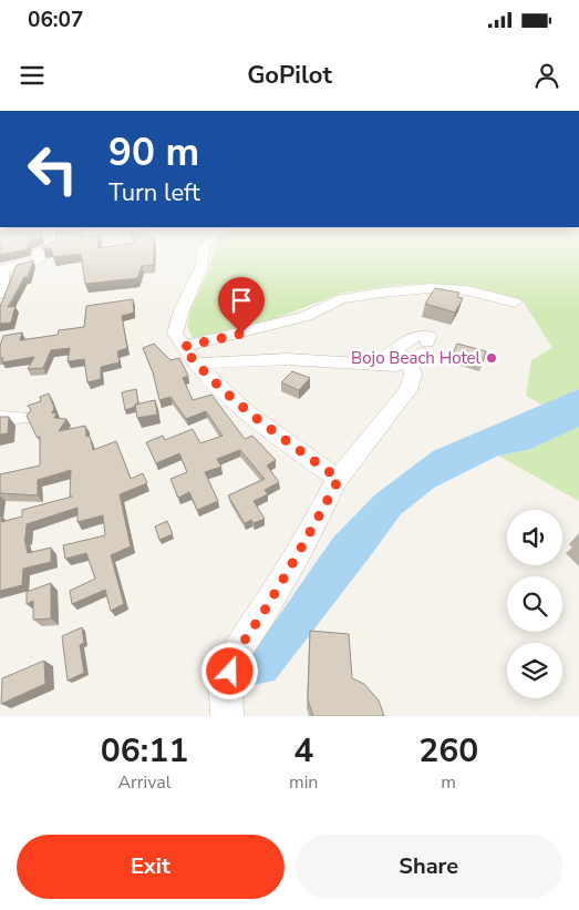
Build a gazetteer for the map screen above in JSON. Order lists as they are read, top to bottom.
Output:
{
  "places": ["Bojo Beach Hotel"],
  "page": {
    "status": "06:07",
    "header": "GoPilot",
    "turn": ["90 m", "Turn left"],
    "eta": [
      "06:11",
      "Arrival",
      "4",
      "min",
      "260",
      "m"
    ],
    "buttons": ["Exit", "Share"]
  }
}
